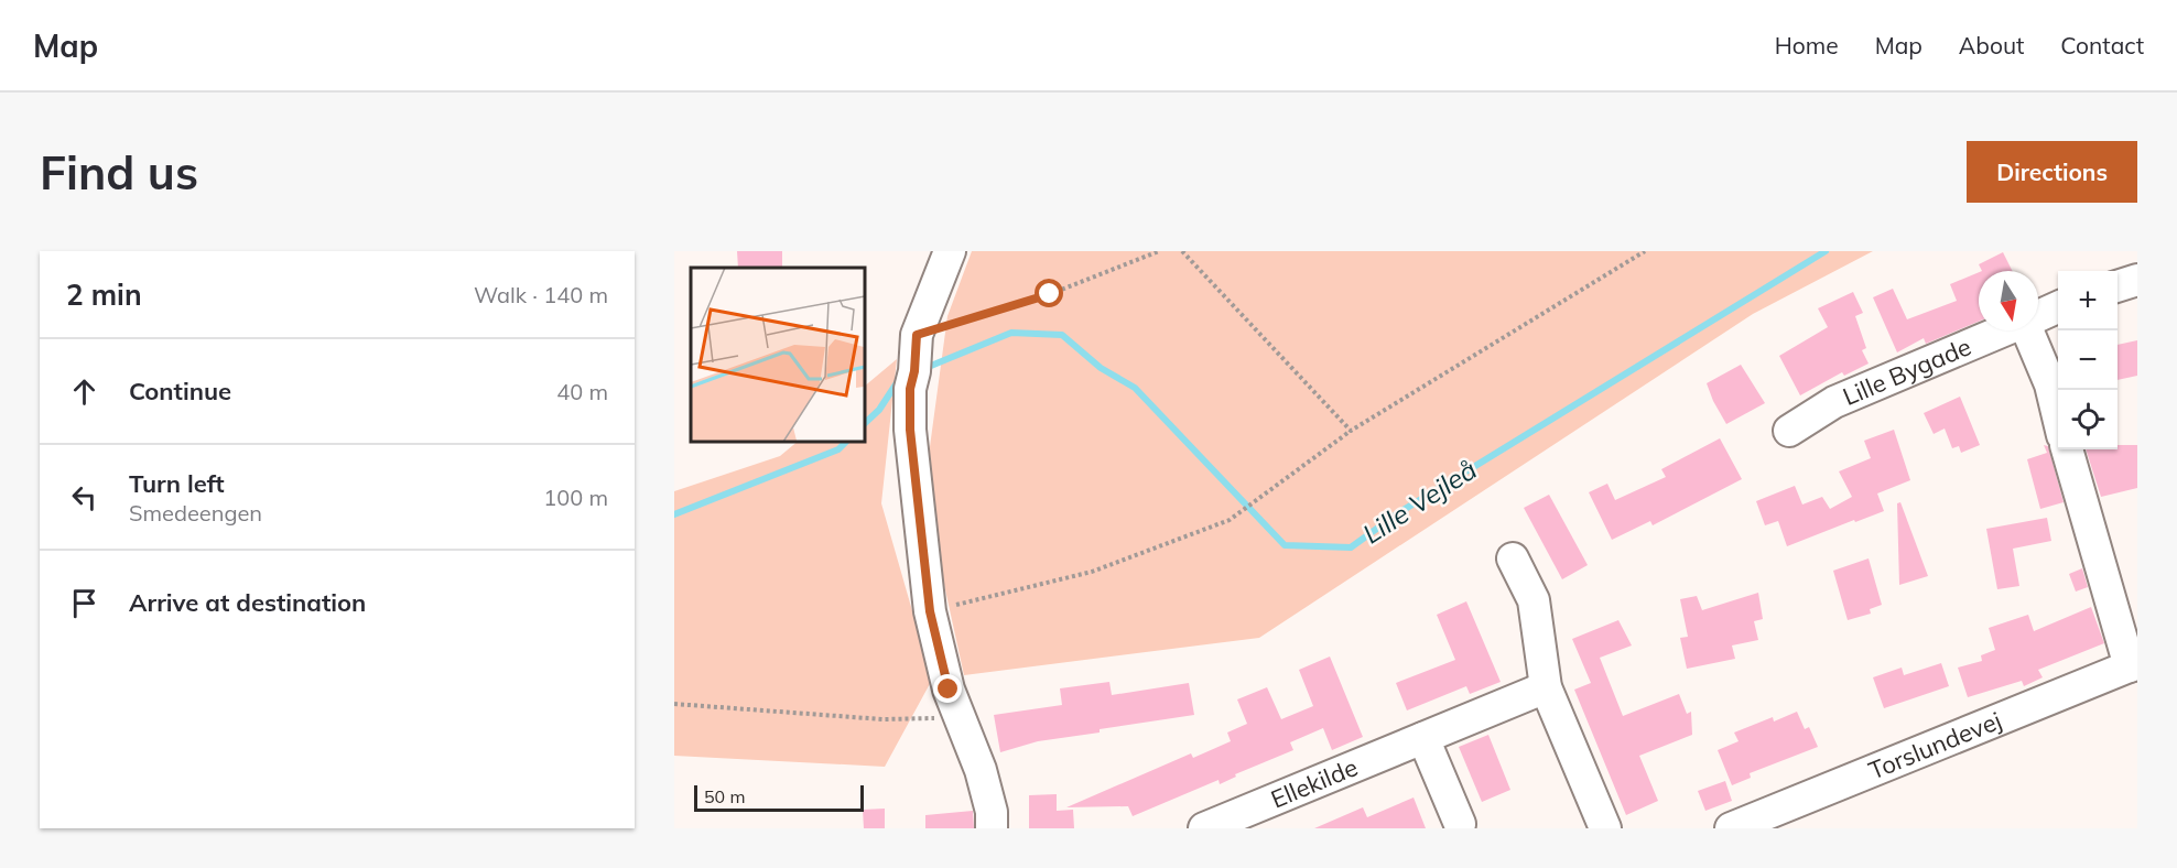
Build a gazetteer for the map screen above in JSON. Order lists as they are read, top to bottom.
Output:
{
  "streets": {
    "street": ["Lille Bygade", "Torslundevej", "Ellekilde"]
  },
  "water": ["Lille Vejleå"],
  "scale_bar": "50 m",
  "north": "bottom",
  "page": {
    "header": "Map",
    "nav": [
      "Home",
      "Map",
      "About",
      "Contact"
    ],
    "buttons": "Directions",
    "title": "Find us",
    "heading": ["2 min", "Walk · 140 m"],
    "map_buttons": ["+", "−"],
    "list": [
      ["Continue", "40 m"],
      ["Turn left", "Smedeengen", "100 m"],
      "Arrive at destination"
    ],
    "scale": "50 m"
  }
}
